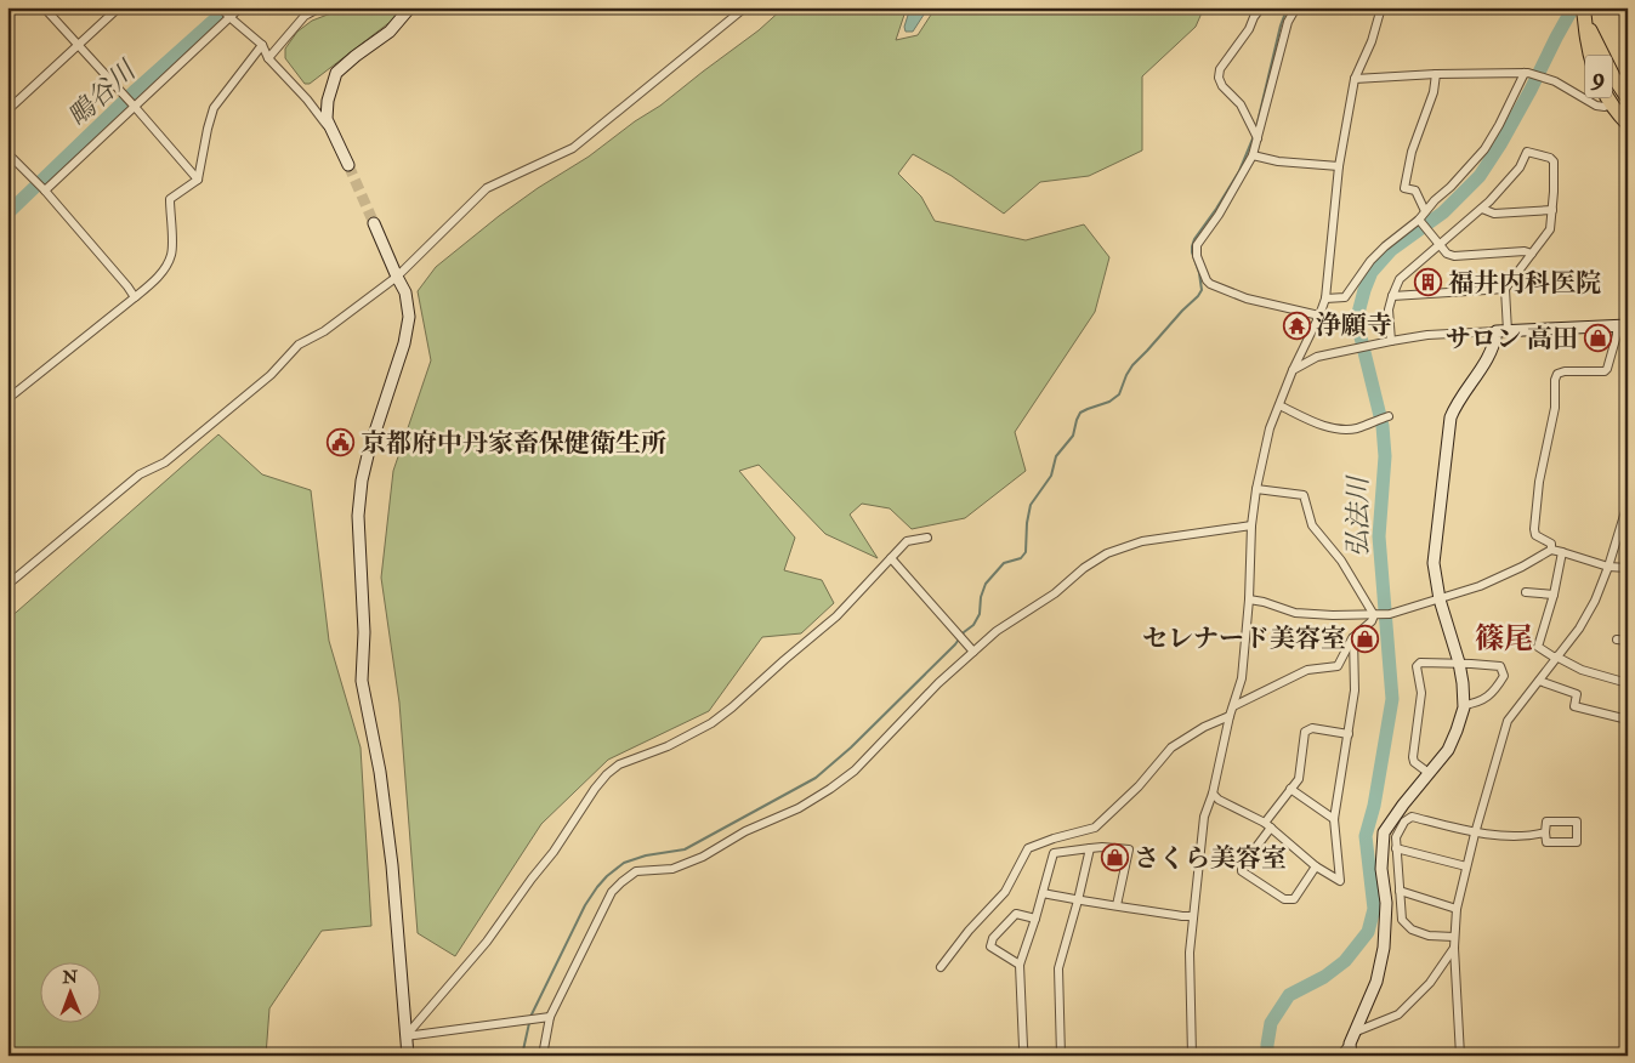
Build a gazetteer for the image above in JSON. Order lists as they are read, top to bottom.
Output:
{
  "streets": {
    "highway": ["9"]
  },
  "districts": ["篠尾"],
  "water": ["鴫谷川", "弘法川"],
  "places": {
    "building": ["福井内科医院"],
    "temple": ["浄願寺"],
    "shop": ["サロン 高田", "セレナード美容室", "さくら美容室"],
    "public building": ["京都府中丹家畜保健衛生所"]
  },
  "north": "top"
}
